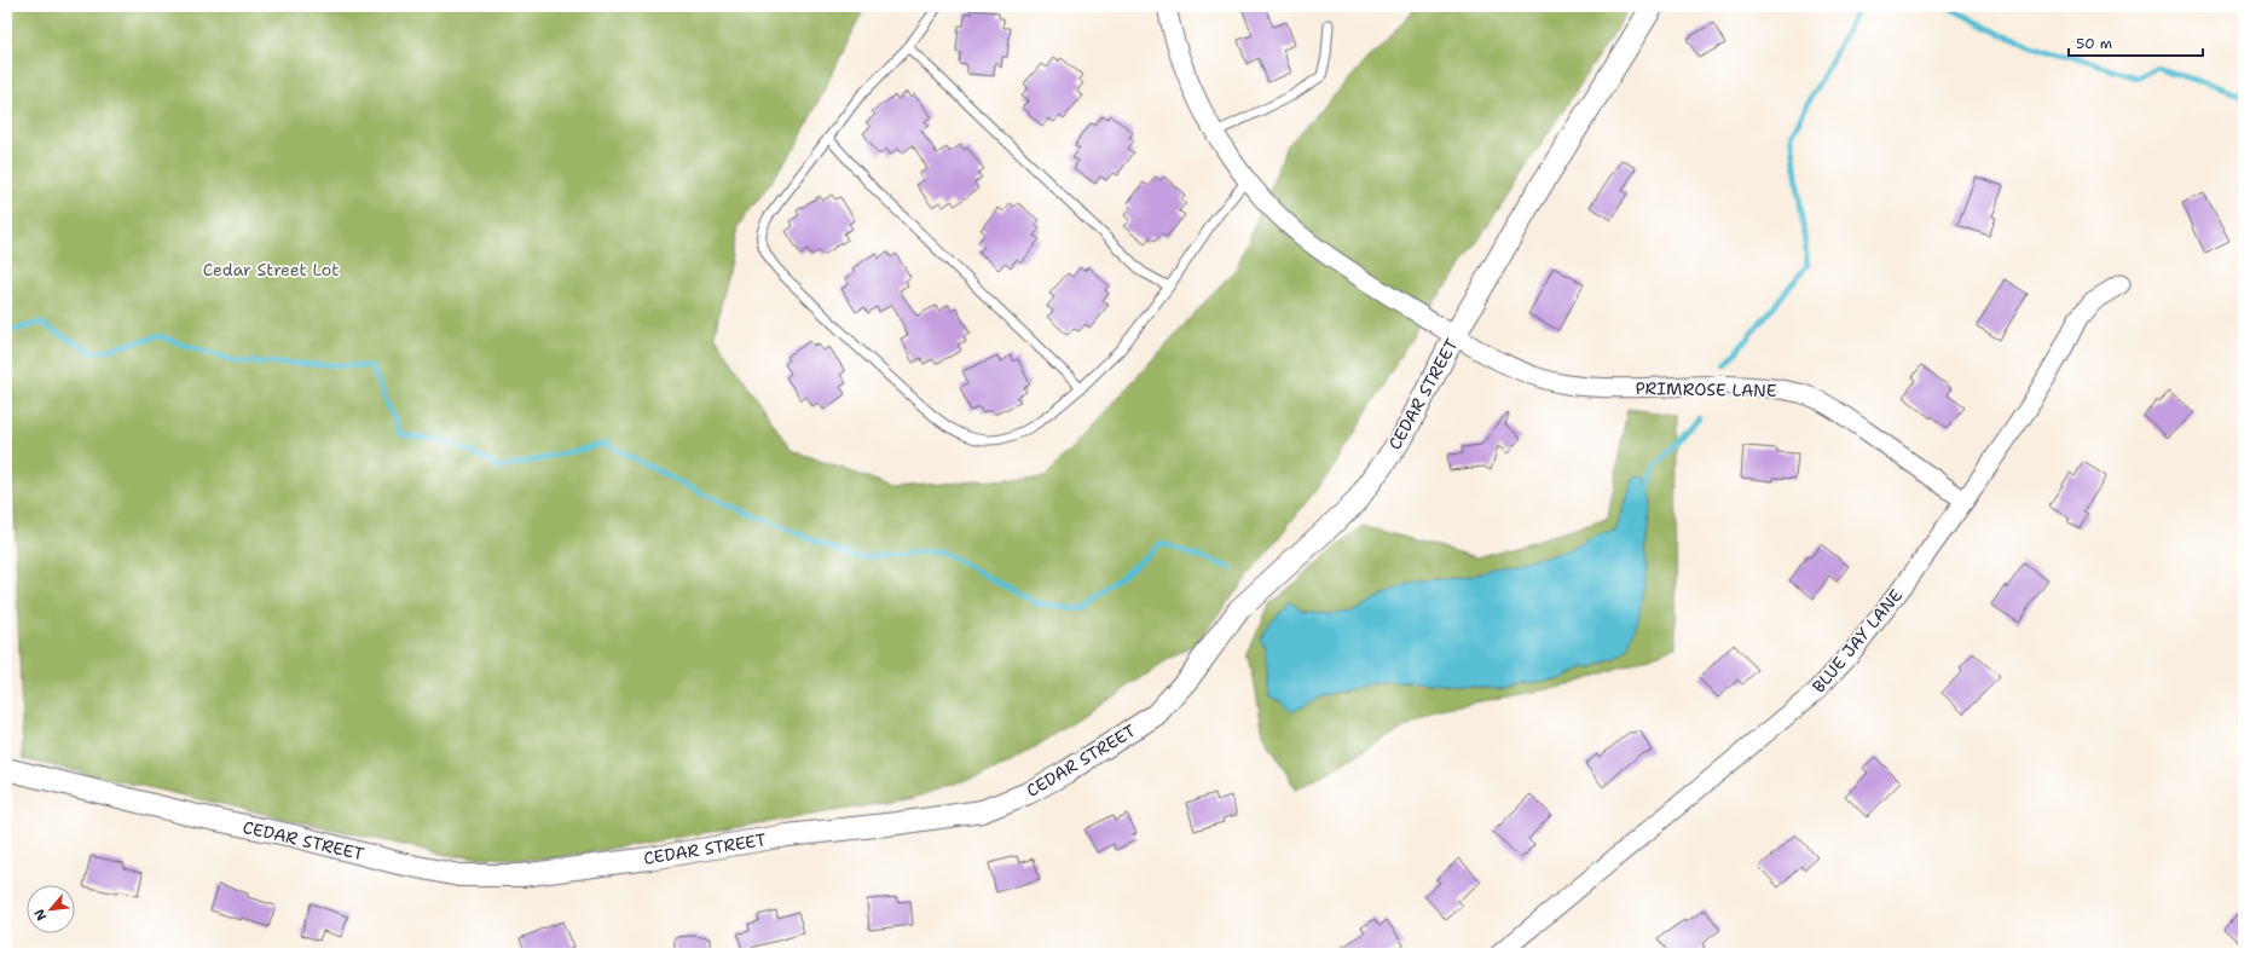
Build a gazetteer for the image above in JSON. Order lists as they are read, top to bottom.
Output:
{
  "streets": {
    "street": ["PRIMROSE LANE", "CEDAR STREET", "BLUE JAY LANE"]
  },
  "crossings": [
    ["PRIMROSE LANE", "CEDAR STREET"],
    ["PRIMROSE LANE", "BLUE JAY LANE"]
  ],
  "parks": ["Cedar Street Lot"],
  "scale_bar": "50 m",
  "north": "bottom left"
}
